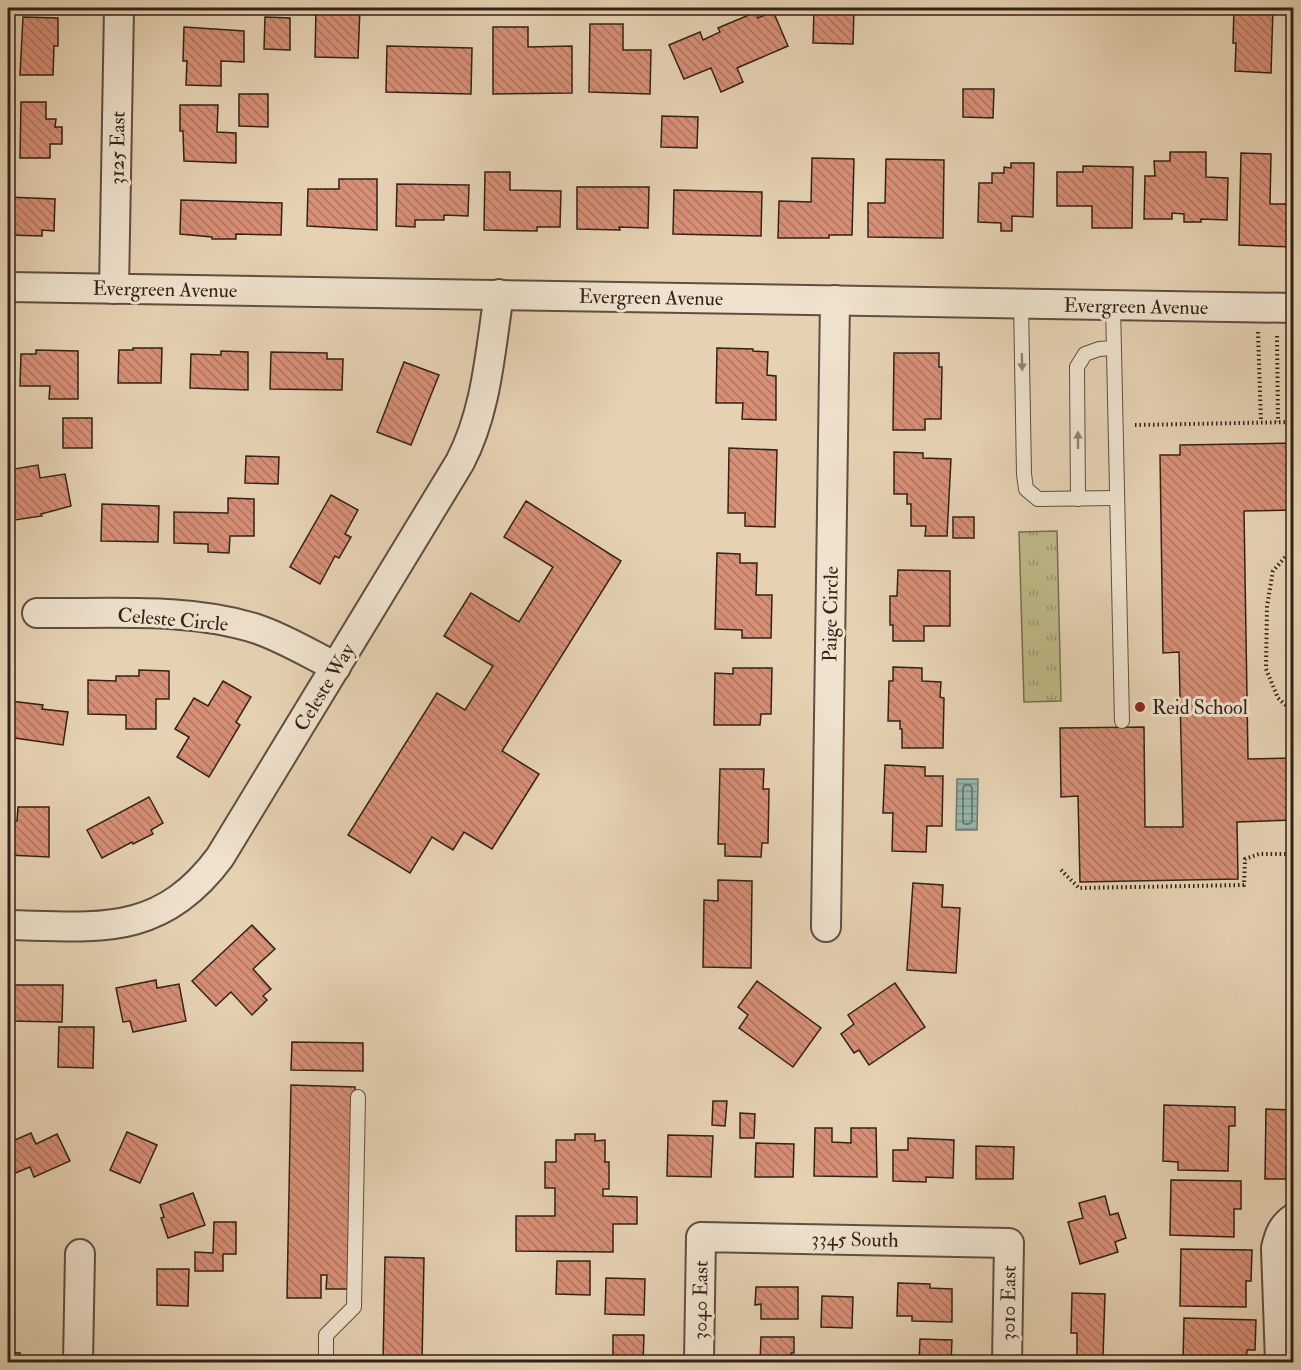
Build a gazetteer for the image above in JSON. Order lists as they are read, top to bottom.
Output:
{
  "streets": {
    "street": [
      "3125 East",
      "Evergreen Avenue",
      "Paige Circle",
      "Celeste Circle",
      "Celeste Way",
      "3345 South",
      "3040 East",
      "3010 East"
    ]
  },
  "crossings": [
    ["3125 East", "Evergreen Avenue"],
    ["Evergreen Avenue", "Paige Circle"],
    ["Evergreen Avenue", "Celeste Way"],
    ["Celeste Circle", "Celeste Way"],
    ["3345 South", "3040 East"],
    ["3345 South", "3010 East"]
  ],
  "places": ["Reid School"]
}
